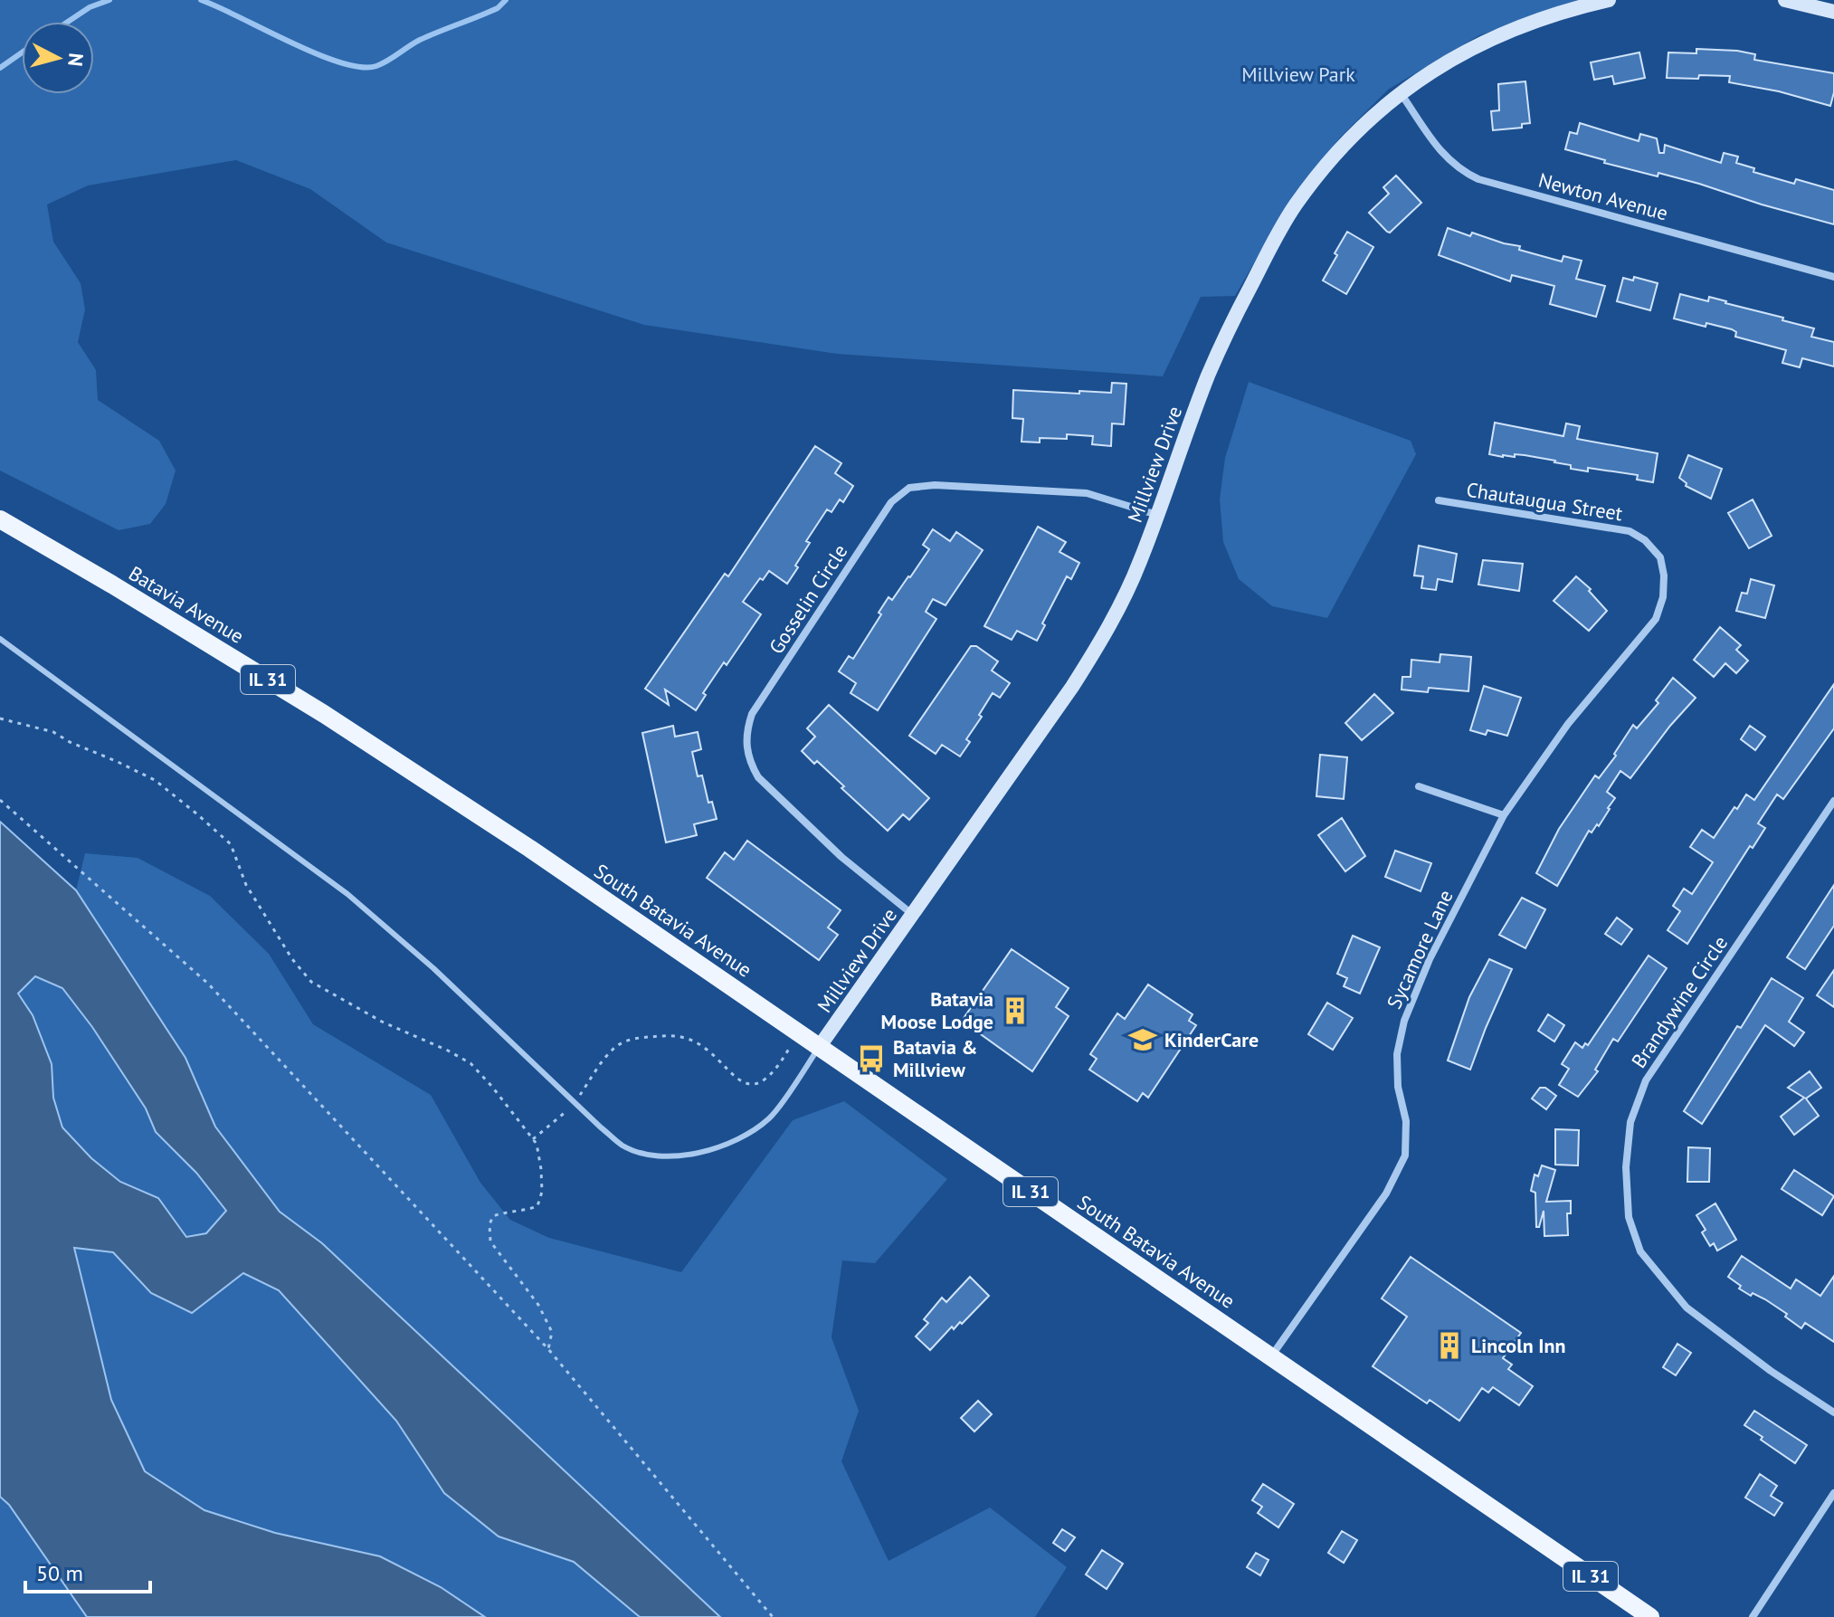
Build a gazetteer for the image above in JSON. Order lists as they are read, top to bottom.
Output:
{
  "streets": {
    "main road": ["Batavia Avenue", "IL 31", "South Batavia Avenue"],
    "street": [
      "Newton Avenue",
      "Millview Drive",
      "Chautaugua Street",
      "Gosselin Circle",
      "Sycamore Lane",
      "Brandywine Circle"
    ]
  },
  "crossings": [
    ["Newton Avenue", "Millview Drive"],
    ["Millview Drive", "Gosselin Circle"],
    ["Millview Drive", "South Batavia Avenue"],
    ["Chautaugua Street", "Sycamore Lane"],
    ["Batavia Avenue", "South Batavia Avenue"],
    ["South Batavia Avenue", "Sycamore Lane"]
  ],
  "parks": ["Millview Park"],
  "places": {
    "building": ["Batavia Moose Lodge", "Lincoln Inn"],
    "school or university": ["KinderCare"],
    "bus stop": ["Batavia & Millview"]
  },
  "scale_bar": "50 m",
  "north": "right"
}
